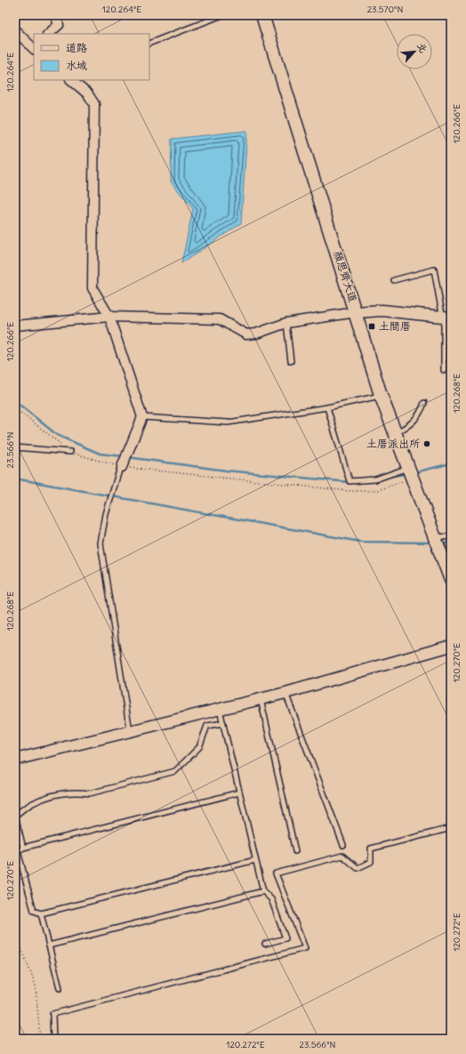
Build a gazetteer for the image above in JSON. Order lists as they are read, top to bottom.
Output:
{
  "streets": {
    "main road": ["顏思齊大道"]
  },
  "places": {
    "transit": ["土間厝"],
    "other": ["土厝派出所"]
  },
  "legend": ["道路", "水域"],
  "north": "top right",
  "coordinates": [
    "120.264°E",
    "23.570°N",
    "120.266°E",
    "120.268°E",
    "23.566°N",
    "120.270°E",
    "120.272°E"
  ]
}
